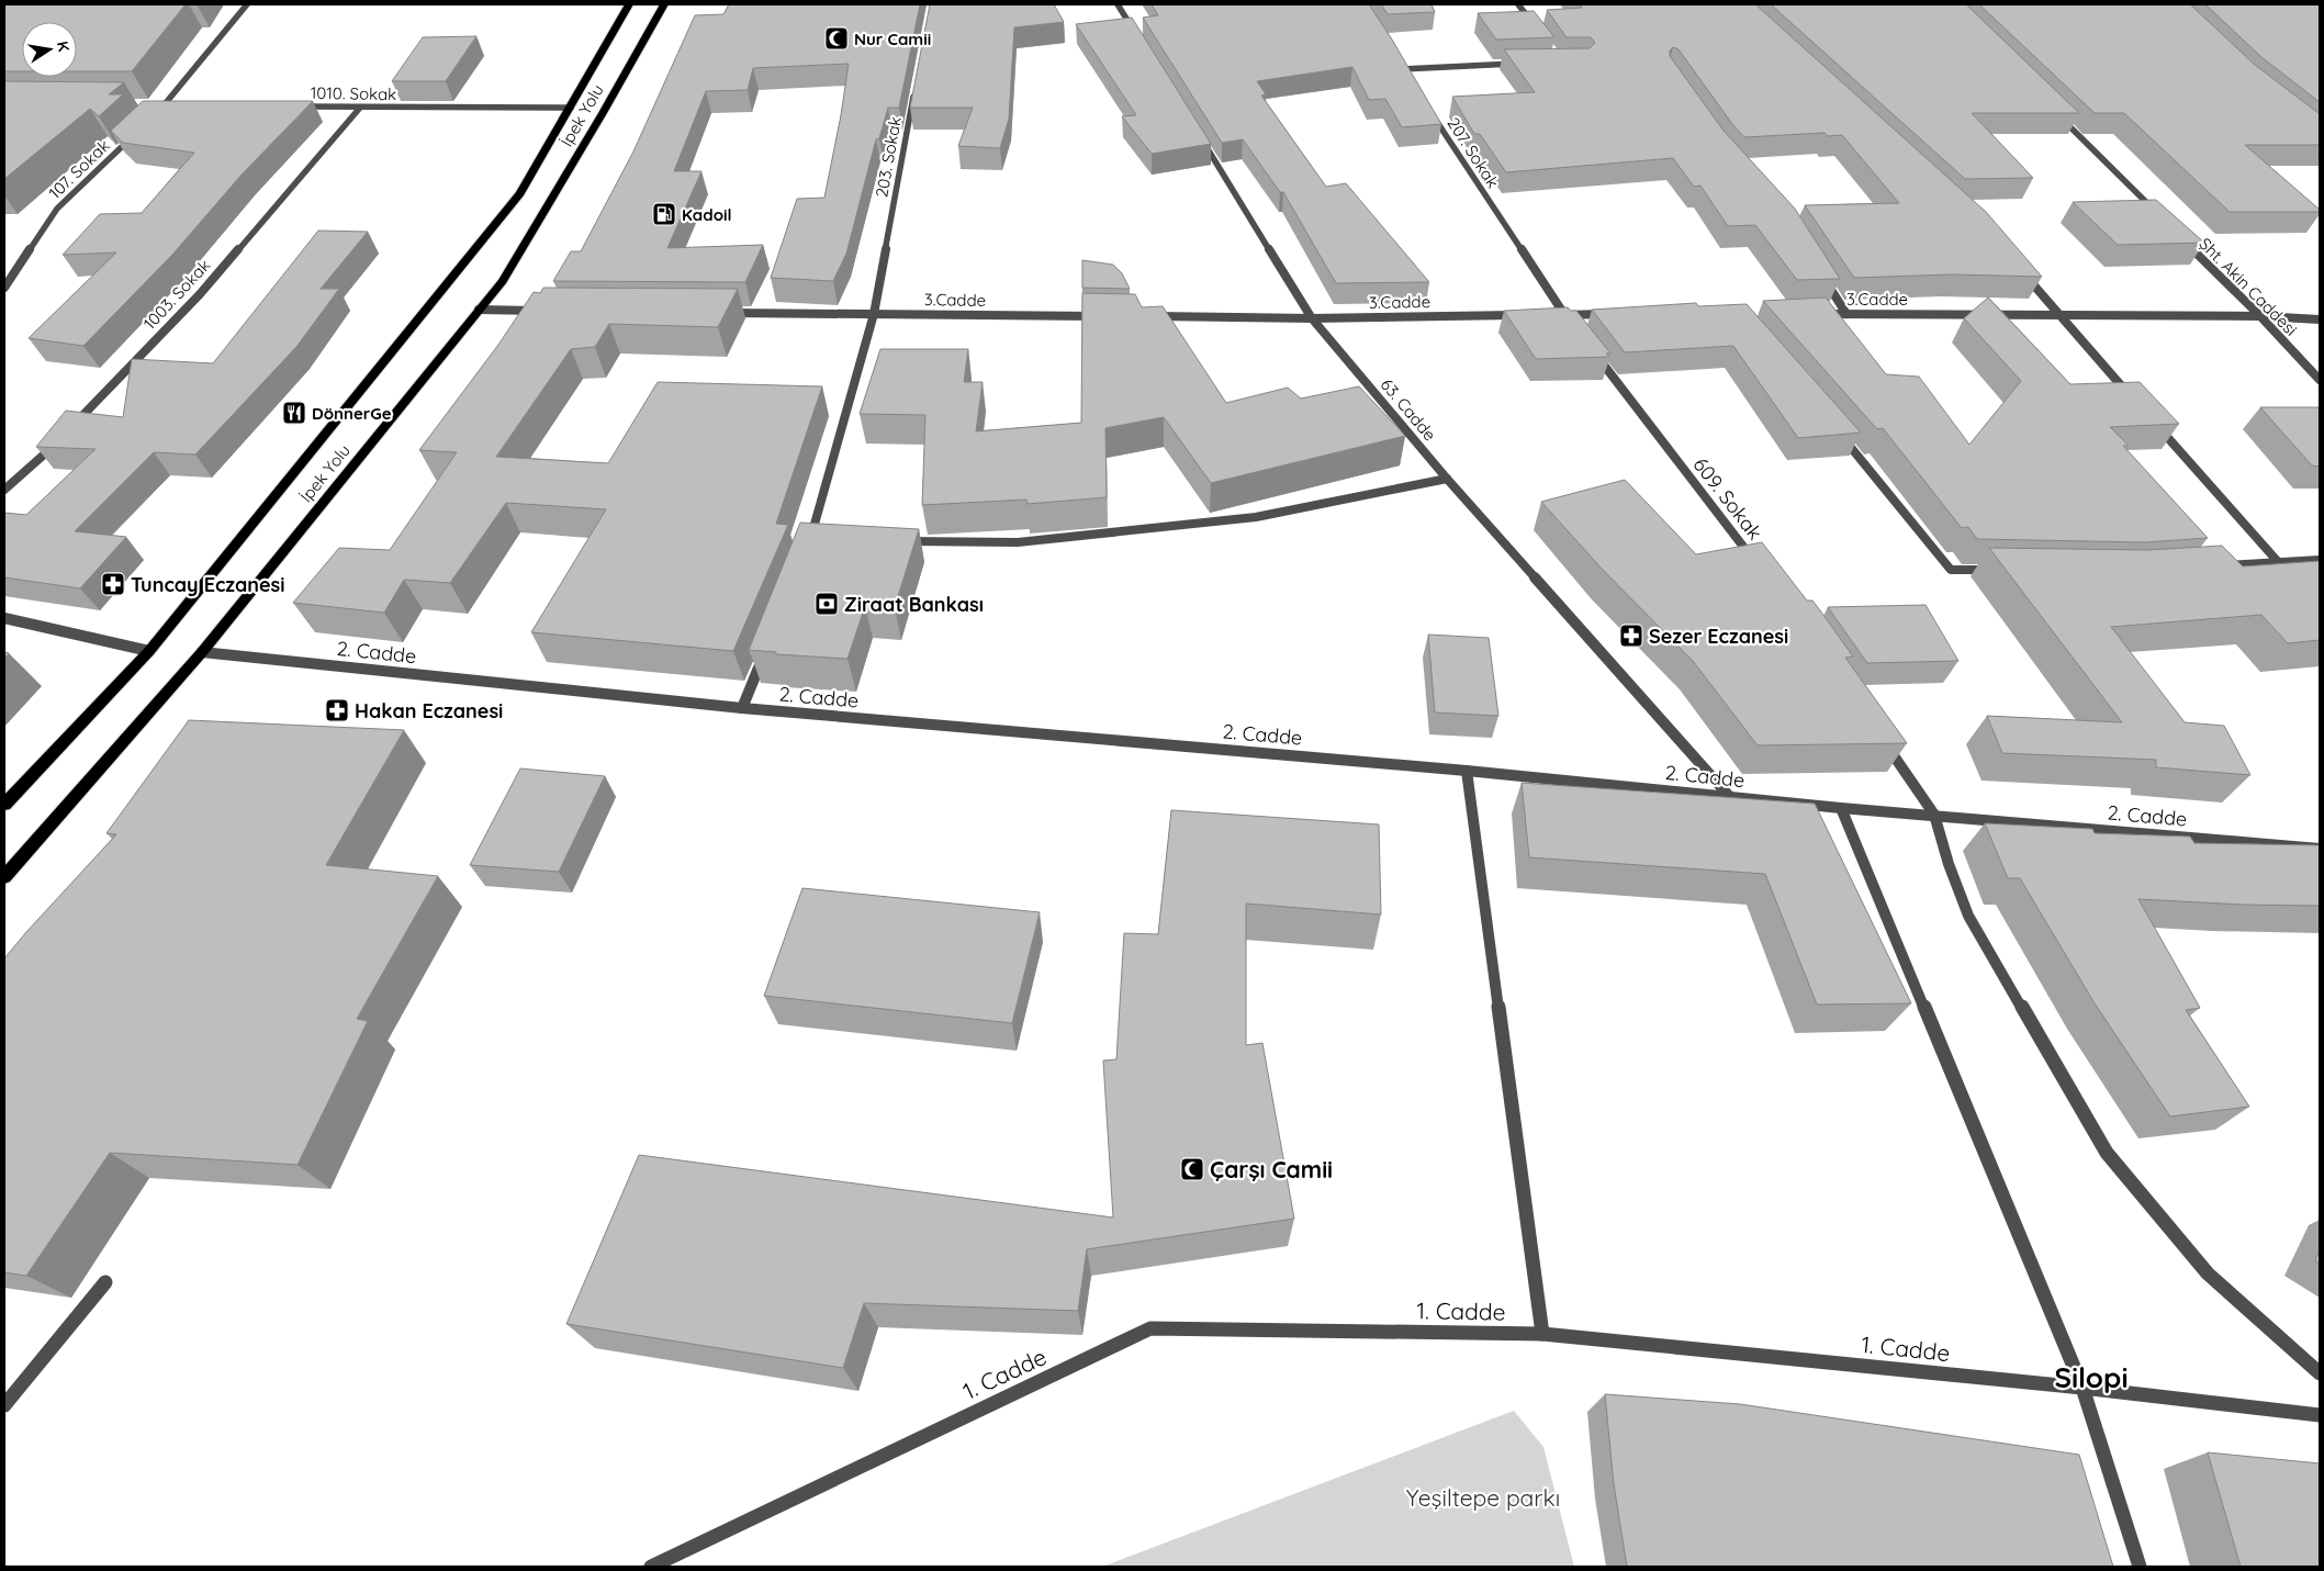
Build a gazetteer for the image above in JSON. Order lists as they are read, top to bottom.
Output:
{
  "streets": {
    "highway": ["İpek Yolu"],
    "street": [
      "1010. Sokak",
      "207. Sokak",
      "203. Sokak",
      "107. Sokak",
      "Şht. Akin Caddesi",
      "1003. Sokak",
      "3.Cadde",
      "63. Cadde",
      "609. Sokak",
      "2. Cadde",
      "1. Cadde"
    ]
  },
  "crossings": [
    ["1010. Sokak", "1003. Sokak"],
    ["İpek Yolu", "2. Cadde"],
    ["203. Sokak", "3.Cadde"],
    ["Şht. Akin Caddesi", "3.Cadde"],
    ["3.Cadde", "63. Cadde"],
    ["63. Cadde", "2. Cadde"]
  ],
  "districts": ["Silopi"],
  "parks": ["Yeşiltepe parkı"],
  "places": {
    "mosque": ["Nur Camii", "Çarşı Camii"],
    "fuel station": ["Kadoil"],
    "restaurant": ["DönnerGe"],
    "pharmacy": ["Tuncay Eczanesi", "Sezer Eczanesi", "Hakan Eczanesi"],
    "bank": ["Ziraat Bankası"]
  },
  "north": "right"
}
